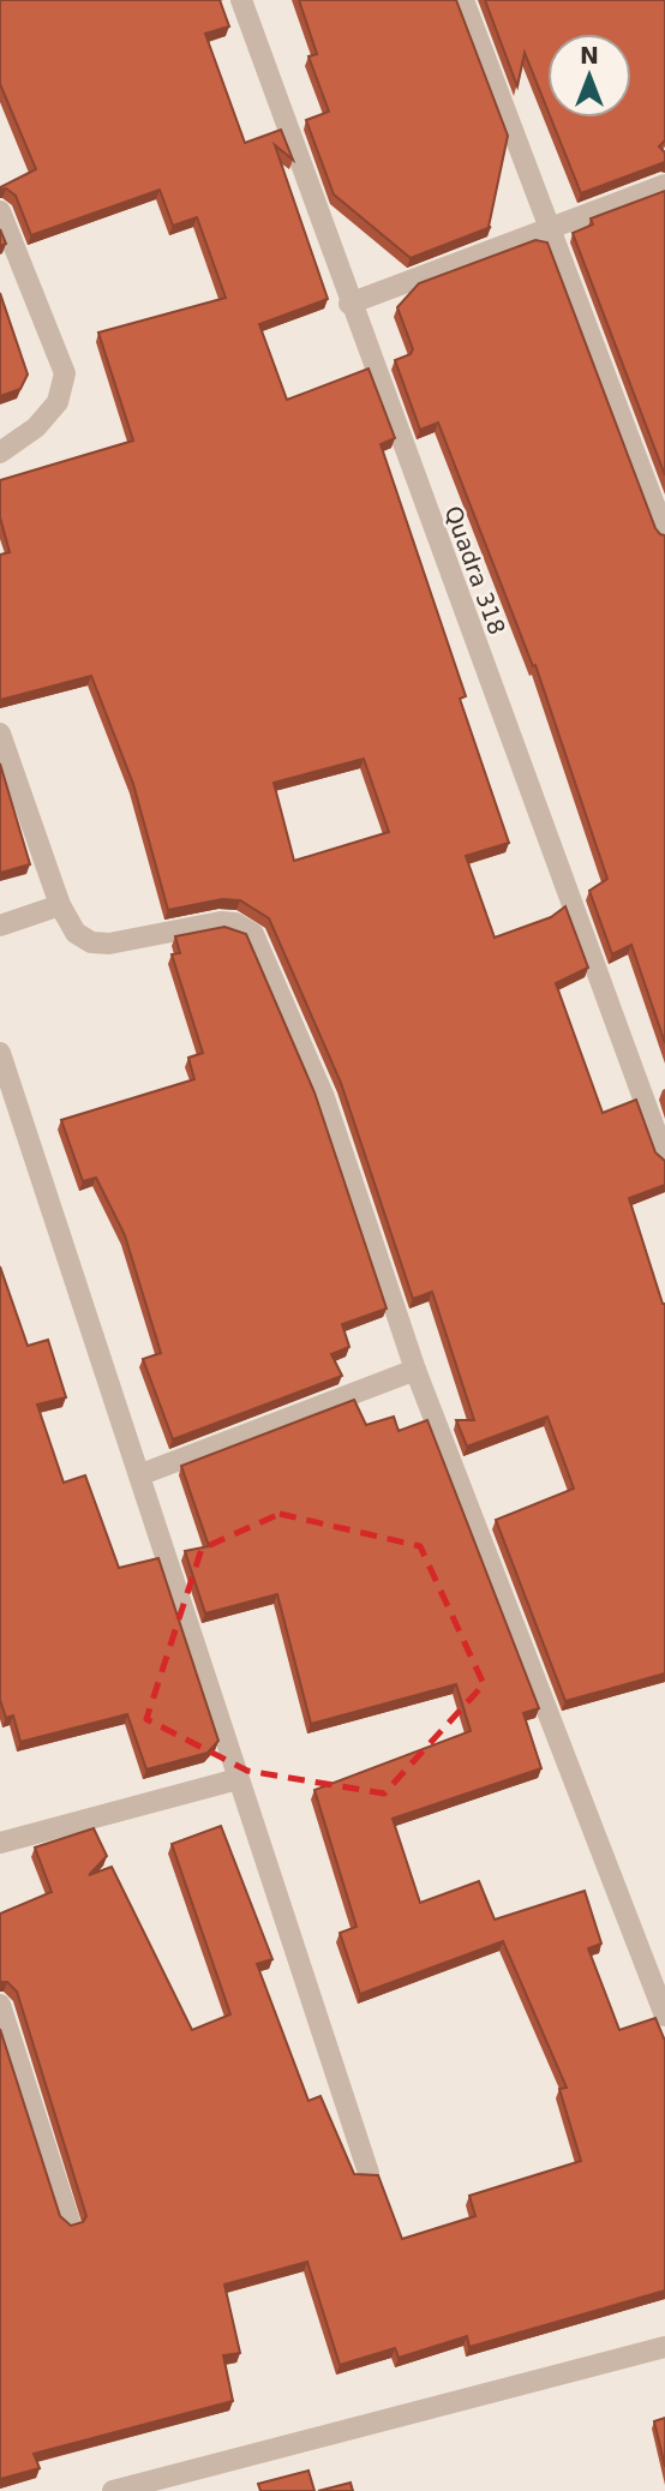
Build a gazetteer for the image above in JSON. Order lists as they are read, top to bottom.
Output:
{
  "streets": {
    "street": ["Quadra 318"]
  },
  "north": "top"
}
